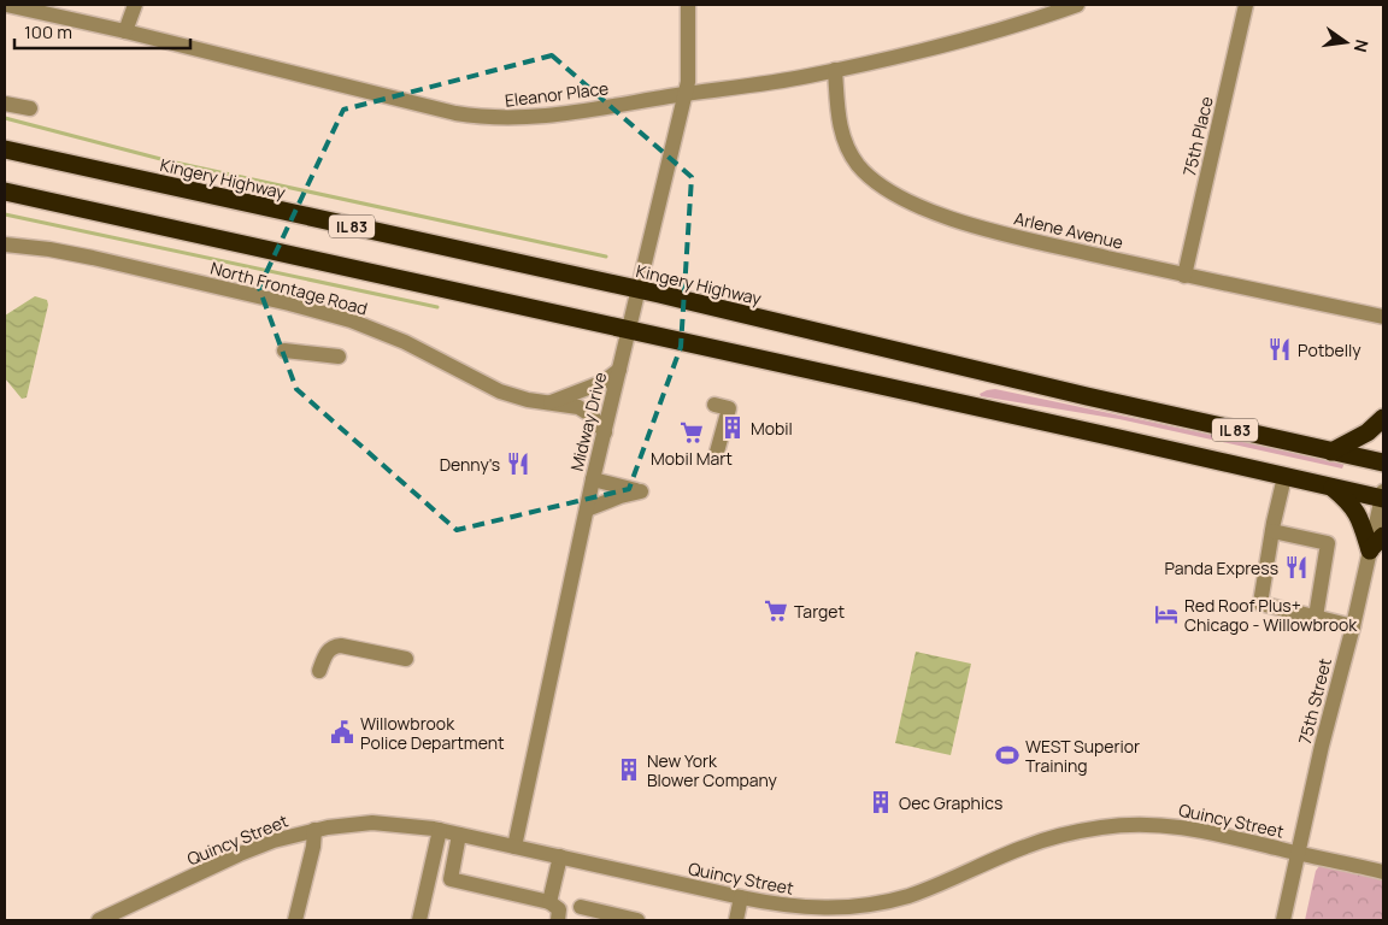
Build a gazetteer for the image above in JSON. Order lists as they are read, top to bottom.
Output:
{
  "streets": {
    "highway": ["Kingery Highway", "IL 83"],
    "street": [
      "Eleanor Place",
      "75th Place",
      "Arlene Avenue",
      "North Frontage Road",
      "Midway Drive",
      "75th Street",
      "Quincy Street"
    ]
  },
  "crossings": [
    ["Eleanor Place", "Arlene Avenue"],
    ["Eleanor Place", "Midway Drive"],
    ["75th Place", "Arlene Avenue"],
    ["Kingery Highway", "Midway Drive"],
    ["IL 83", "Midway Drive"],
    ["IL 83", "75th Street"],
    ["North Frontage Road", "Midway Drive"],
    ["Midway Drive", "Quincy Street"],
    ["75th Street", "Quincy Street"]
  ],
  "places": {
    "restaurant": ["Potbelly", "Denny's", "Panda Express"],
    "building": ["Mobil", "New York Blower Company", "Oec Graphics"],
    "supermarket": ["Mobil Mart", "Target"],
    "hotel": ["Red Roof Plus+ Chicago - Willowbrook"],
    "public building": ["Willowbrook Police Department"],
    "sports": ["WEST Superior Training"]
  },
  "scale_bar": "100 m",
  "north": "right"
}
